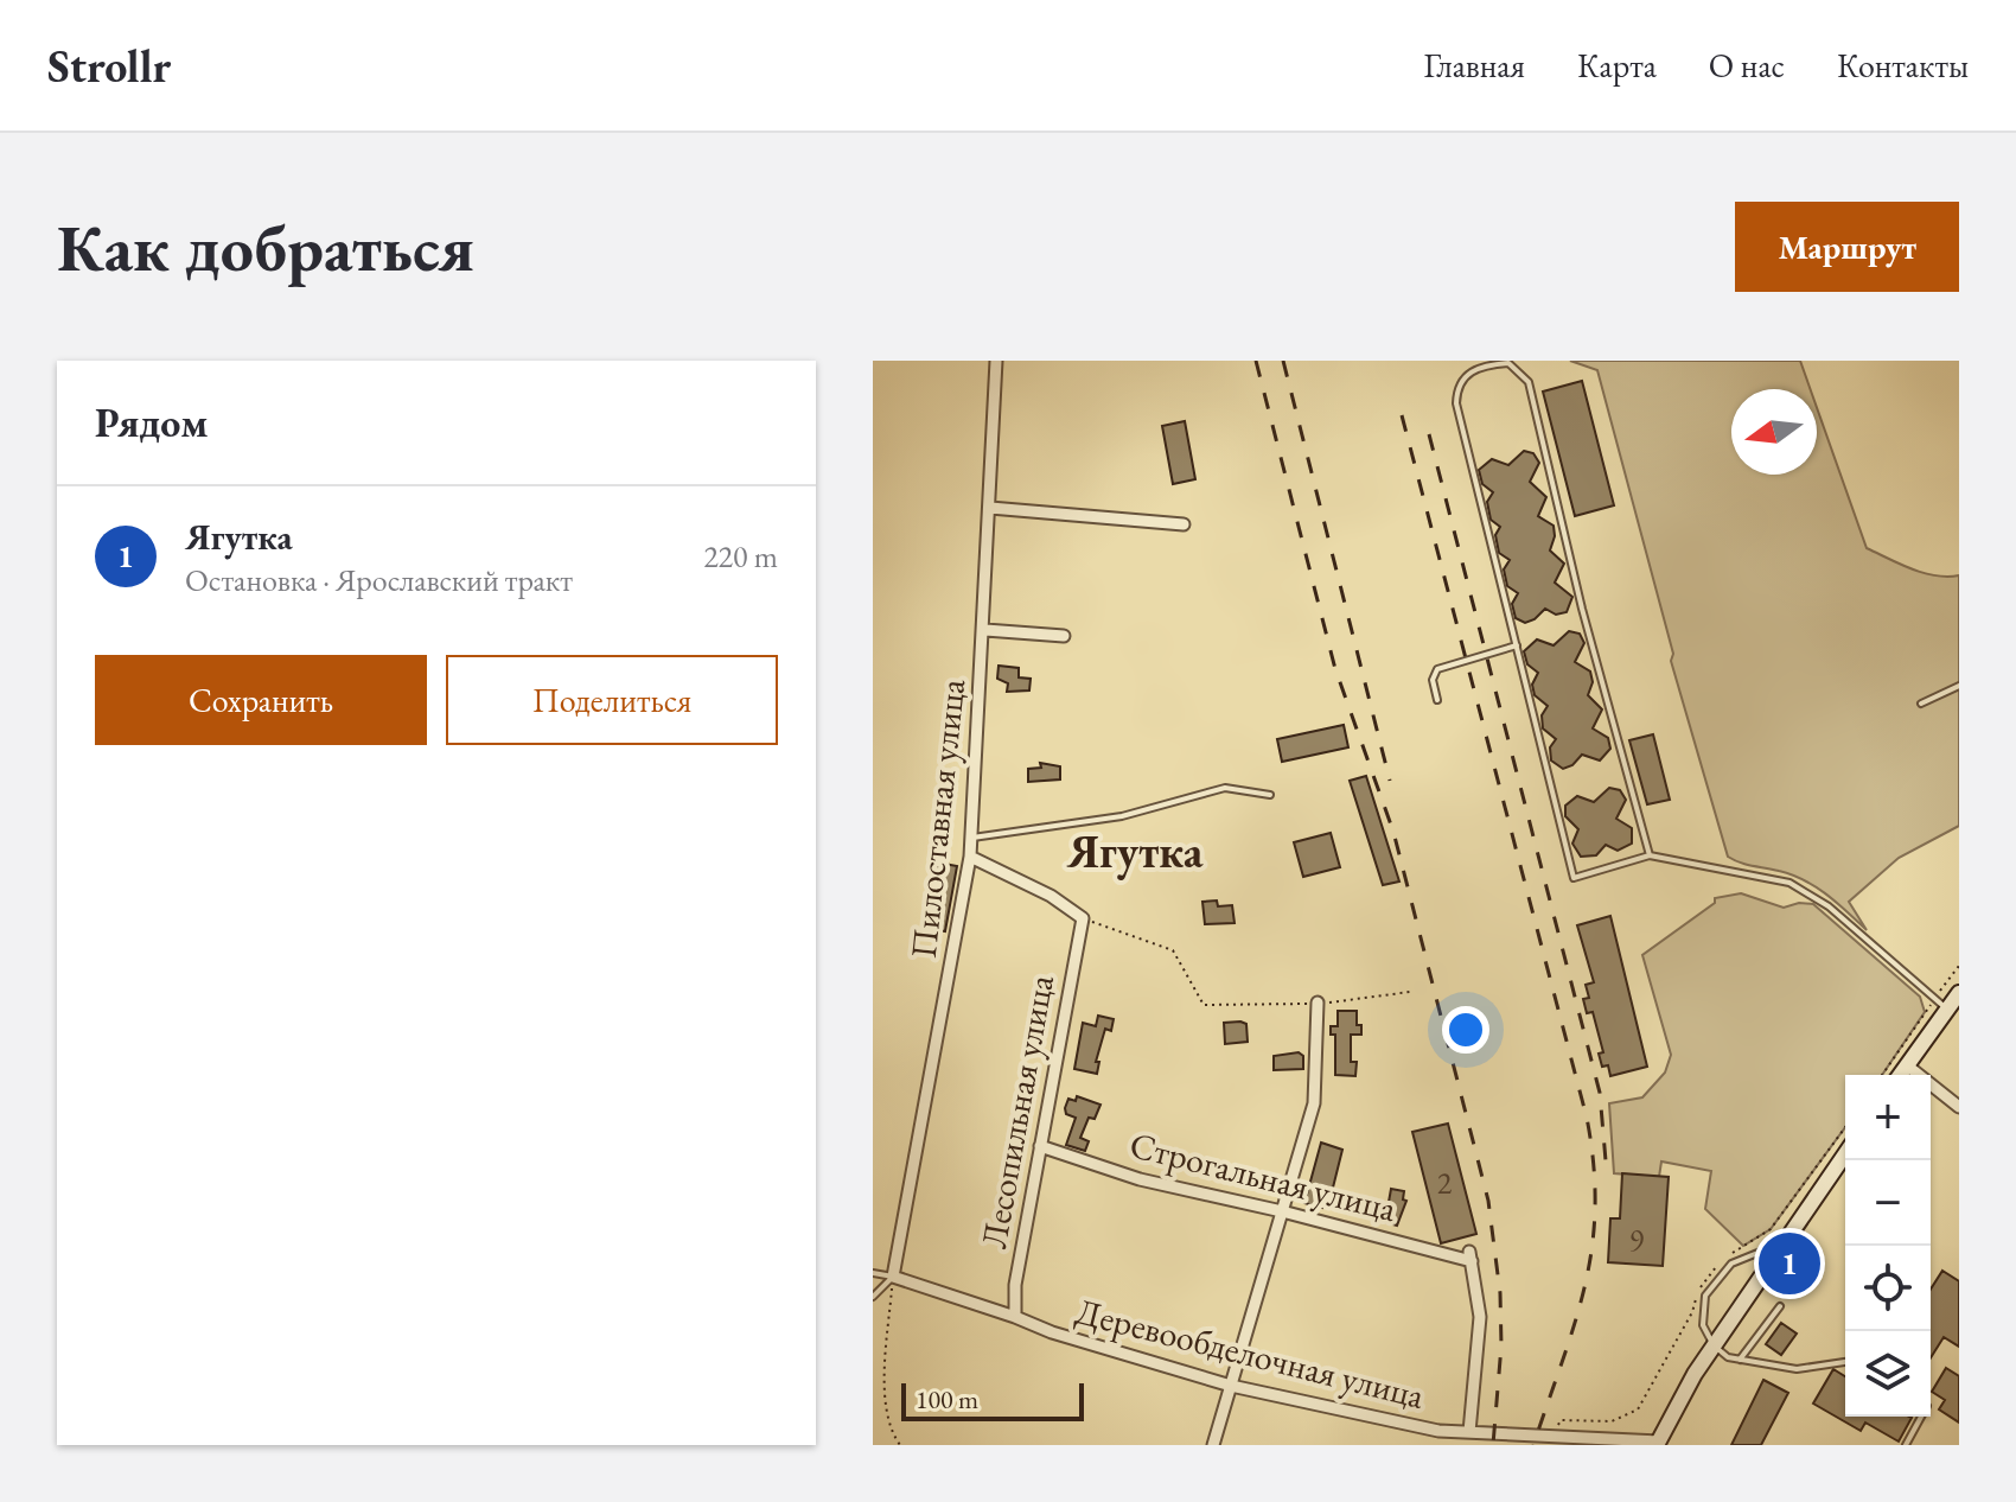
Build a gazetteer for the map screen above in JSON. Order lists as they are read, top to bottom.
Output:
{
  "streets": {
    "street": [
      "Пилоставная улица",
      "Лесопильная улица",
      "Строгальная улица",
      "Деревообделочная улица"
    ]
  },
  "crossings": [
    ["Пилоставная улица", "Деревообделочная улица"],
    ["Лесопильная улица", "Строгальная улица"],
    ["Лесопильная улица", "Деревообделочная улица"],
    ["Строгальная улица", "Деревообделочная улица"]
  ],
  "districts": ["Ягутка"],
  "house_numbers": ["2", "9"],
  "scale_bar": "100 m",
  "north": "left",
  "page": {
    "header": "Strollr",
    "nav": [
      "Главная",
      "Карта",
      "О нас",
      "Контакты"
    ],
    "buttons": [
      "Маршрут",
      ["Сохранить", "Поделиться"]
    ],
    "title": "Как добраться",
    "heading": "Рядом",
    "list": [
      {
        "mark": "1",
        "name": "Ягутка",
        "note": "Остановка · Ярославский тракт",
        "value": "220 m"
      }
    ],
    "map_buttons": ["+", "−"],
    "pins": "1",
    "scale": "100 m"
  }
}
